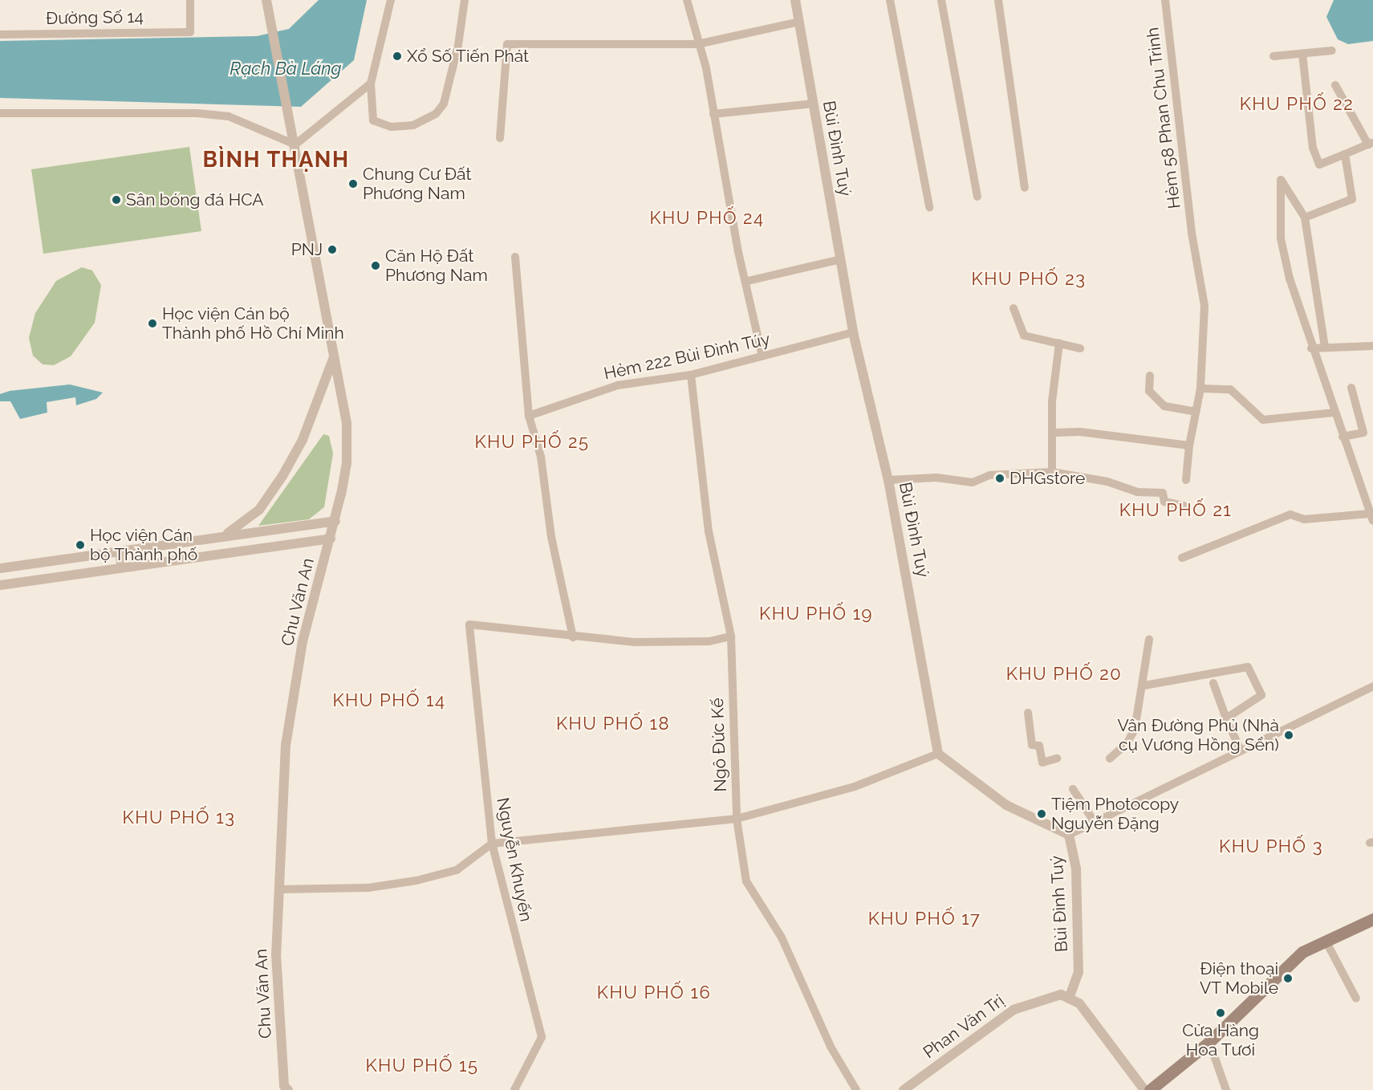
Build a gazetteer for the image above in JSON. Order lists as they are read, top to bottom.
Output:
{
  "streets": {
    "street": [
      "Đường Số 14",
      "Hẻm 58 Phan Chu Trinh",
      "Bùi Đình Tuý",
      "Hẻm 222 Bùi Đình Túy",
      "Chu Văn An",
      "Ngô Đức Kế",
      "Nguyễn Khuyến",
      "Phan Văn Trị"
    ]
  },
  "crossings": [
    ["Bùi Đình Tuý", "Hẻm 222 Bùi Đình Túy"],
    ["Bùi Đình Tuý", "Phan Văn Trị"],
    ["Hẻm 222 Bùi Đình Túy", "Ngô Đức Kế"]
  ],
  "districts": [
    "KHU PHỐ 22",
    "BÌNH THẠNH",
    "KHU PHỐ 24",
    "KHU PHỐ 23",
    "KHU PHỐ 25",
    "KHU PHỐ 21",
    "KHU PHỐ 19",
    "KHU PHỐ 20",
    "KHU PHỐ 14",
    "KHU PHỐ 18",
    "KHU PHỐ 13",
    "KHU PHỐ 3",
    "KHU PHỐ 17",
    "KHU PHỐ 16",
    "KHU PHỐ 15"
  ],
  "water": ["Rạch Bà Láng"],
  "places": [
    "Xổ Số Tiến Phát",
    "Chung Cư Đất Phương Nam",
    "Sân bóng đá HCA",
    "PNJ",
    "Căn Hộ Đất Phương Nam",
    "Học viện Cán bộ Thành phố Hồ Chí Minh",
    "DHGstore",
    "Học viện Cán bộ Thành phố",
    "Vân Đường Phủ (Nhà cụ Vương Hồng Sển)",
    "Tiệm Photocopy Nguyễn Đặng",
    "Điện thoại VT Mobile",
    "Cửa Hàng Hoa Tươi"
  ]
}
